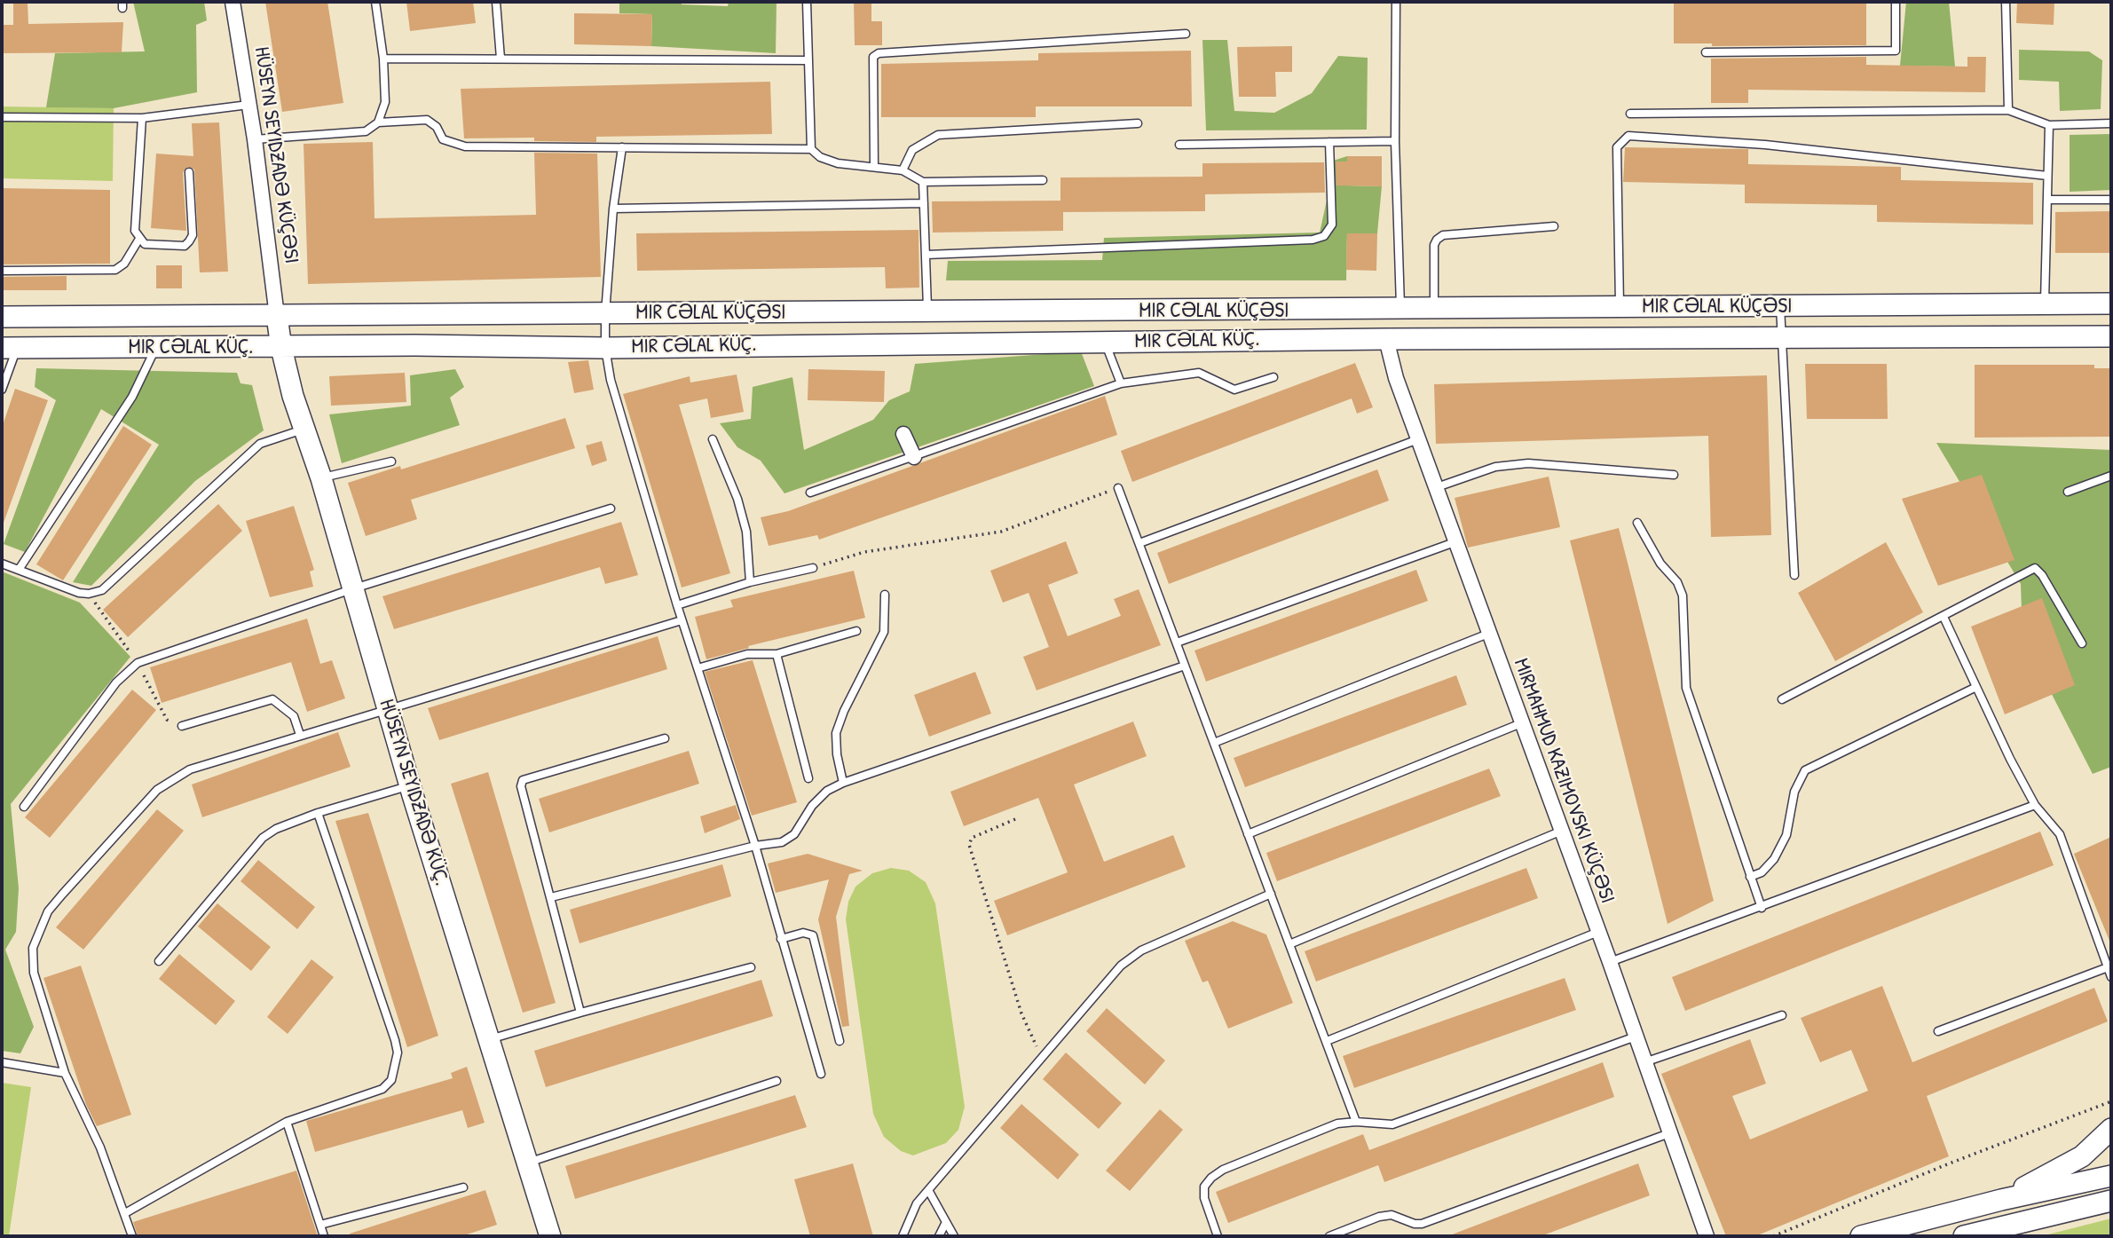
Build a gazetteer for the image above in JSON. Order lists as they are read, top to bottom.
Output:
{
  "streets": {
    "street": [
      "HÜSEYN SEYIDZADƏ KÜÇƏSI",
      "MIR CƏLAL KÜÇƏSI",
      "MIR CƏLAL KÜÇ.",
      "HÜSEYN SEYIDZADƏ KÜÇ."
    ]
  },
  "crossings": [
    ["HÜSEYN SEYIDZADƏ KÜÇƏSI", "MIR CƏLAL KÜÇ."],
    ["HÜSEYN SEYIDZADƏ KÜÇƏSI", "HÜSEYN SEYIDZADƏ KÜÇ."],
    ["MIR CƏLAL KÜÇƏSI", "MIR CƏLAL KÜÇ."],
    ["MIR CƏLAL KÜÇ.", "HÜSEYN SEYIDZADƏ KÜÇ."]
  ]
}
